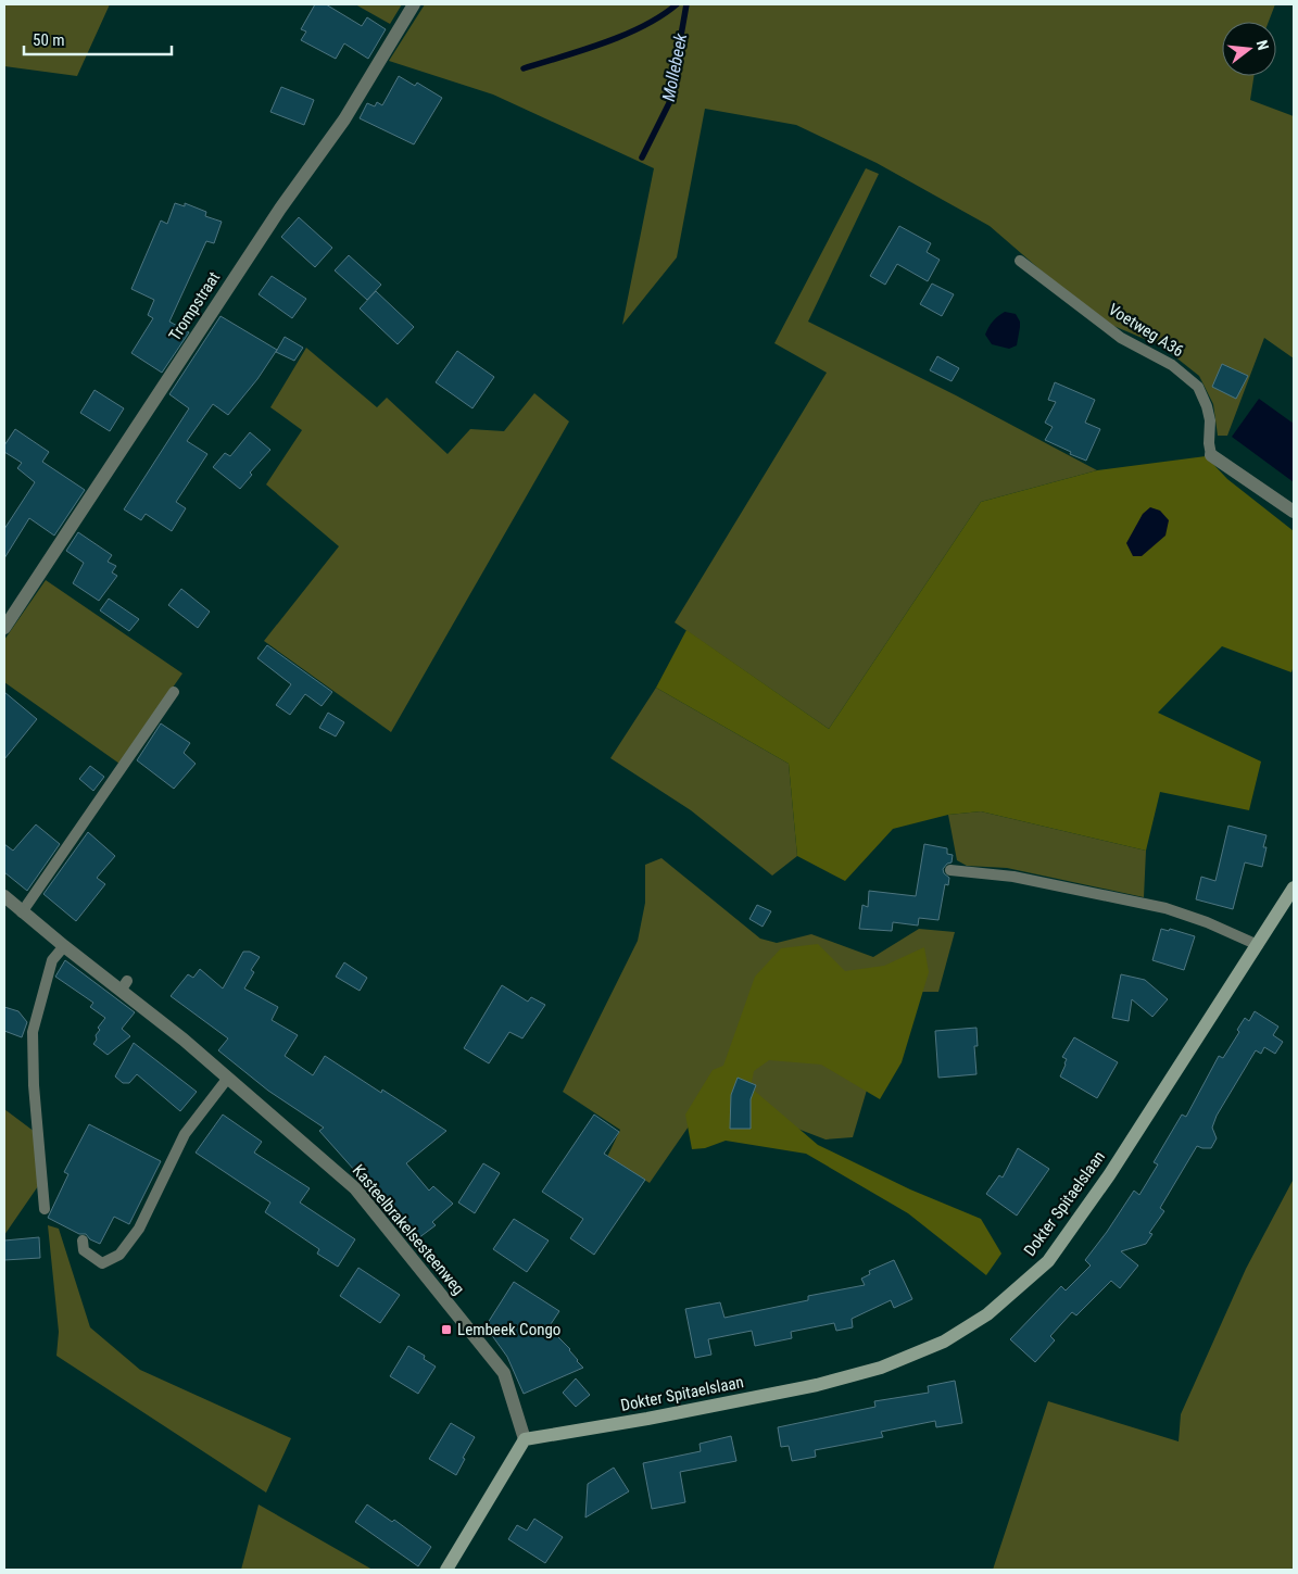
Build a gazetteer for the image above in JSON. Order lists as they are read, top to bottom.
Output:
{
  "streets": {
    "street": ["Trompstraat", "Dokter Spitaelslaan", "Kasteelbrakelsesteenweg"],
    "lane": ["Voetweg A36"]
  },
  "crossings": [
    ["Dokter Spitaelslaan", "Kasteelbrakelsesteenweg"]
  ],
  "water": ["Mollebeek"],
  "places": {
    "transit": ["Lembeek Congo"]
  },
  "scale_bar": "50 m",
  "north": "right"
}
